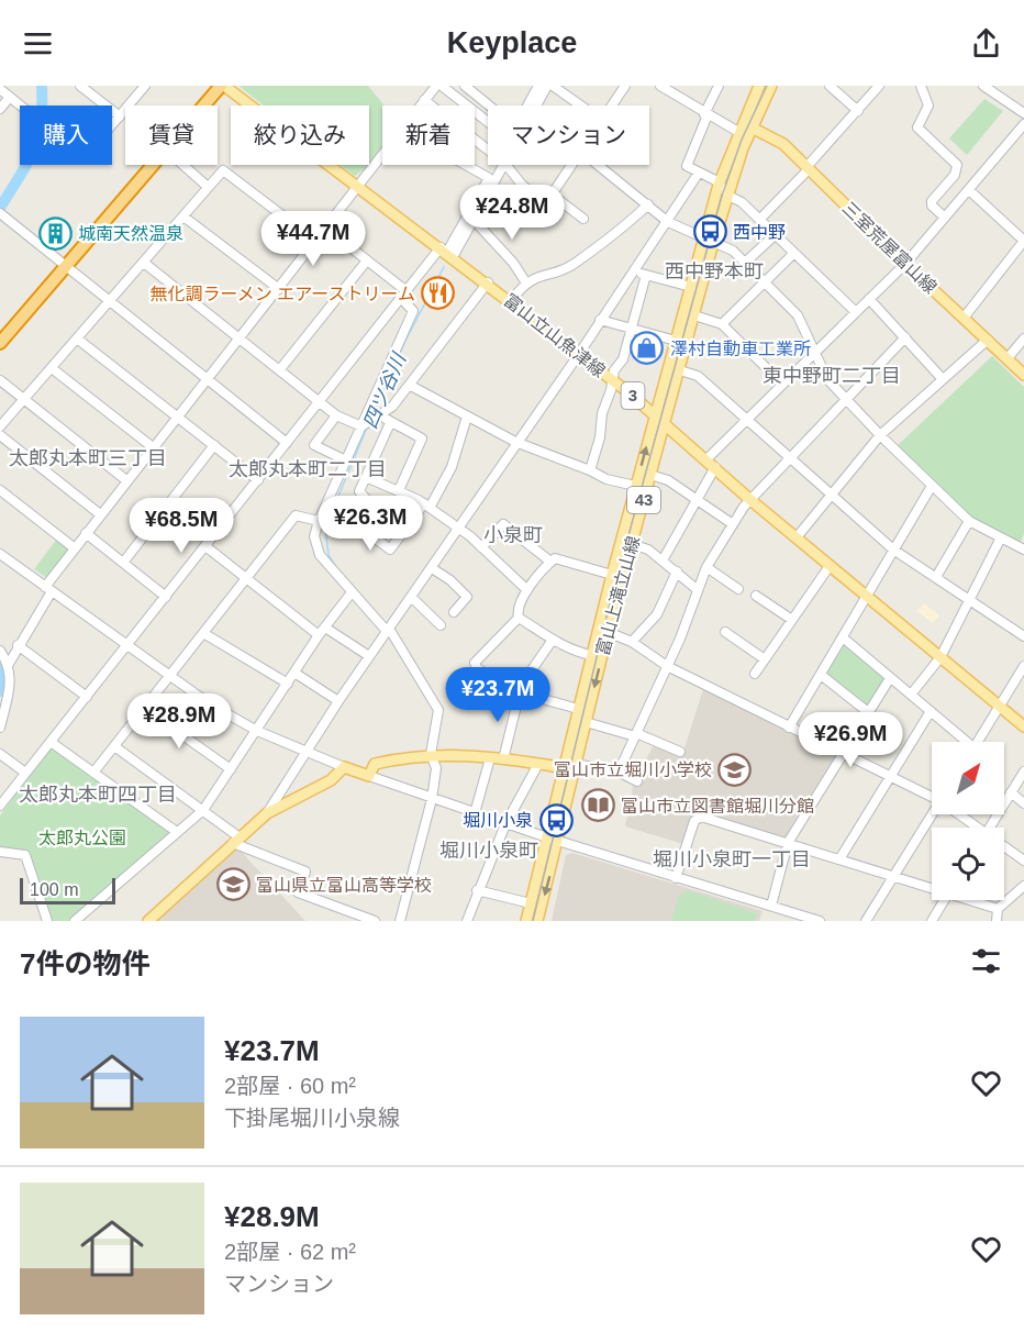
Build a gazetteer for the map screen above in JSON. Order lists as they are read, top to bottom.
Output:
{
  "streets": {
    "main road": [
      "三室荒屋富山線",
      "富山立山魚津線",
      "3",
      "43",
      "富山上滝立山線"
    ]
  },
  "crossings": [
    ["三室荒屋富山線", "富山上滝立山線"],
    ["富山立山魚津線", "富山上滝立山線"]
  ],
  "districts": [
    "西中野本町",
    "東中野町二丁目",
    "太郎丸本町三丁目",
    "太郎丸本町二丁目",
    "小泉町",
    "太郎丸本町四丁目",
    "堀川小泉町",
    "堀川小泉町一丁目"
  ],
  "water": ["四ツ谷川"],
  "parks": ["太郎丸公園"],
  "places": {
    "bus stop": ["西中野", "堀川小泉"],
    "building": ["城南天然温泉"],
    "restaurant": ["無化調ラーメン エアーストリーム"],
    "shop": ["澤村自動車工業所"],
    "school or university": ["富山市立堀川小学校", "富山県立富山高等学校"],
    "library": ["富山市立図書館堀川分館"]
  },
  "scale_bar": "100 m",
  "north": "top right",
  "page": {
    "header": "Keyplace",
    "chip": [
      "購入",
      "賃貸",
      "絞り込み",
      "新着",
      "マンション"
    ],
    "price": [
      "¥24.8M",
      "¥44.7M",
      "¥26.3M",
      "¥68.5M",
      "¥23.7M",
      "¥28.9M",
      "¥26.9M"
    ],
    "scale": "100 m",
    "heading": "7件の物件",
    "list": [
      {
        "name": "¥23.7M",
        "note": "2部屋 · 60 m² · 下掛尾堀川小泉線"
      },
      {
        "name": "¥28.9M",
        "note": "2部屋 · 62 m² · マンション"
      }
    ]
  }
}
